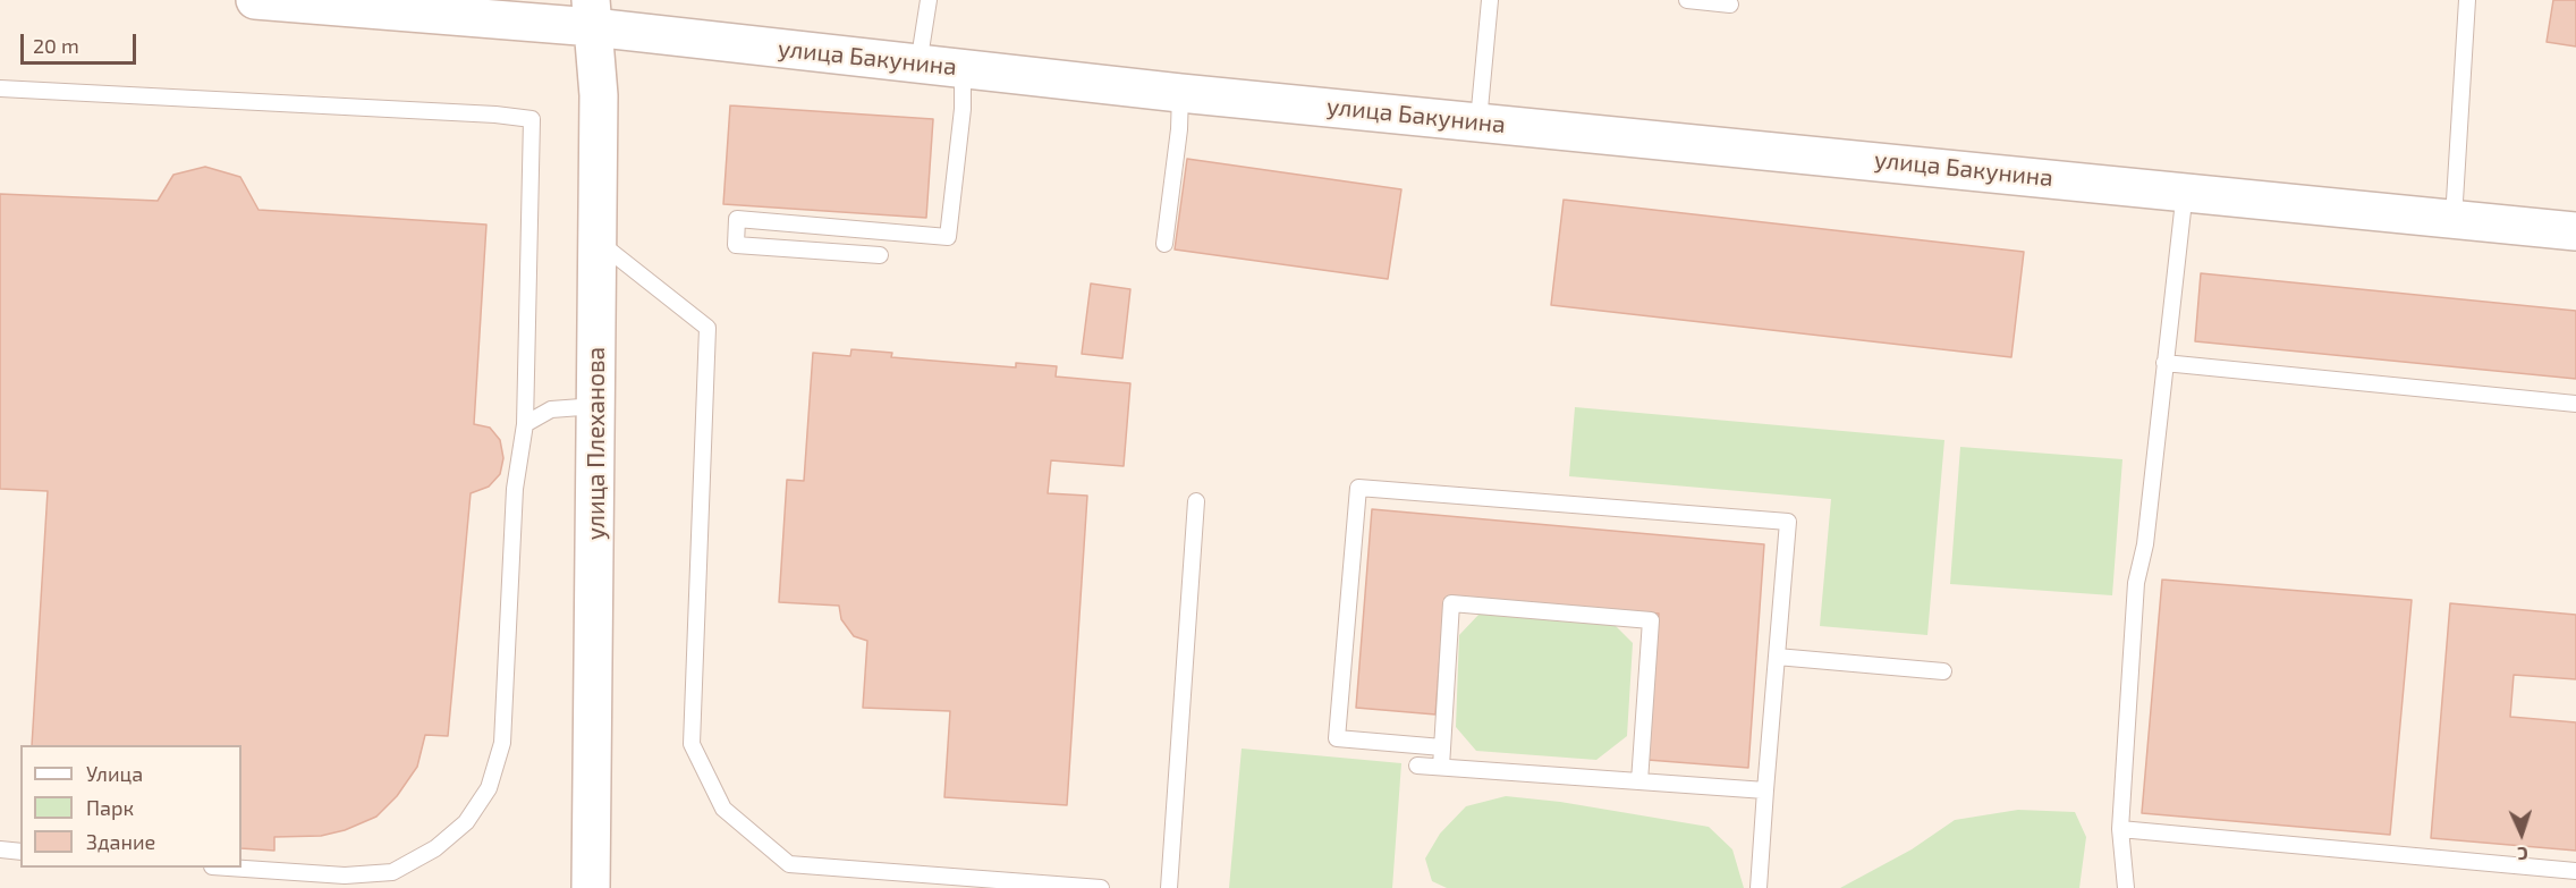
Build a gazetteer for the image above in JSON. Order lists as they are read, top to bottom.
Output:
{
  "streets": {
    "street": ["улица Бакунина", "улица Плеханова"]
  },
  "crossings": [
    ["улица Бакунина", "улица Плеханова"]
  ],
  "legend": ["Улица", "Парк", "Здание"],
  "scale_bar": "20 m",
  "north": "bottom"
}
